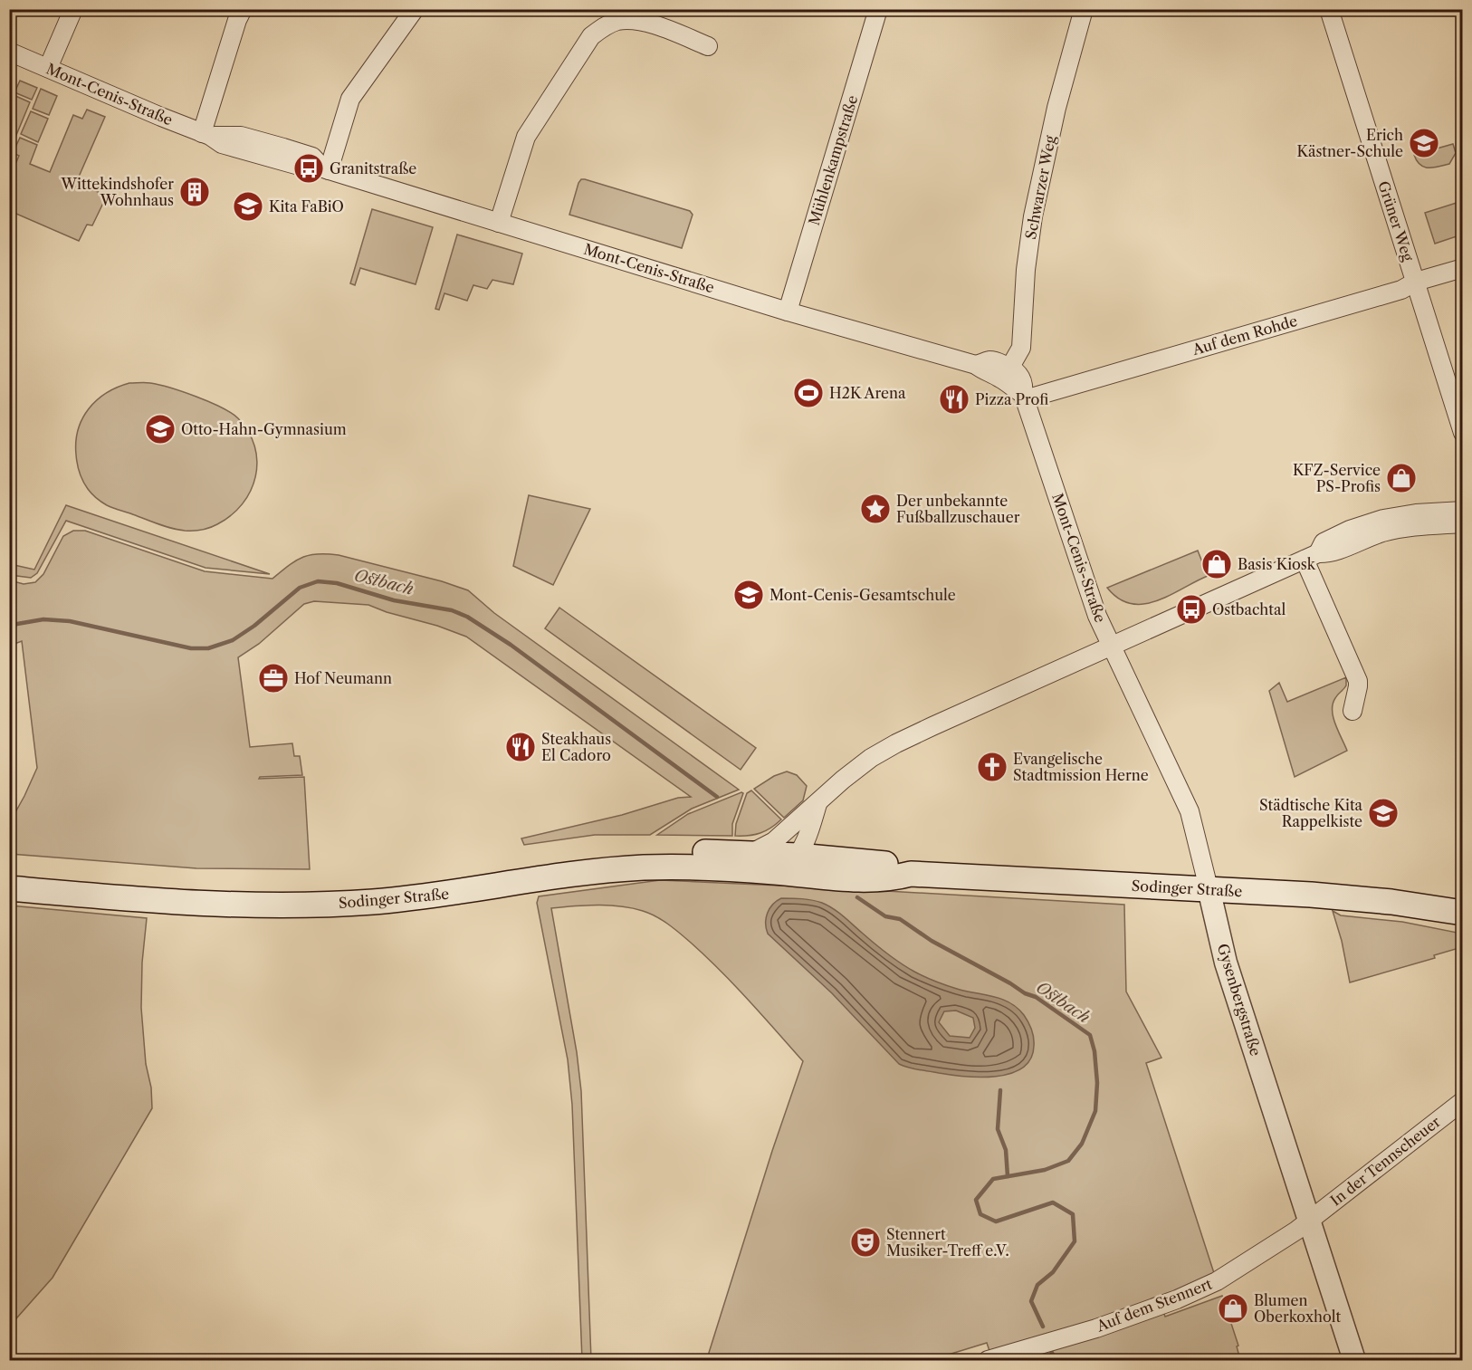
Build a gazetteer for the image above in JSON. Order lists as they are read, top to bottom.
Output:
{
  "streets": {
    "main road": ["Sodinger Straße"],
    "street": [
      "Mont-Cenis-Straße",
      "Mühlenkampstraße",
      "Schwarzer Weg",
      "Grüner Weg",
      "Auf dem Rohde",
      "Gysenbergstraße",
      "In der Tennscheuer",
      "Auf dem Stennert"
    ]
  },
  "crossings": [
    ["Mont-Cenis-Straße", "Mühlenkampstraße"],
    ["Mont-Cenis-Straße", "Schwarzer Weg"],
    ["Mont-Cenis-Straße", "Auf dem Rohde"],
    ["Mont-Cenis-Straße", "Sodinger Straße"],
    ["Mont-Cenis-Straße", "Gysenbergstraße"],
    ["Grüner Weg", "Auf dem Rohde"],
    ["Sodinger Straße", "Gysenbergstraße"],
    ["Gysenbergstraße", "In der Tennscheuer"],
    ["Gysenbergstraße", "Auf dem Stennert"],
    ["In der Tennscheuer", "Auf dem Stennert"]
  ],
  "water": ["Ostbach"],
  "places": {
    "school or university": [
      "Erich Kästner-Schule",
      "Kita FaBiO",
      "Otto-Hahn-Gymnasium",
      "Mont-Cenis-Gesamtschule",
      "Städtische Kita Rappelkiste"
    ],
    "bus stop": ["Granitstraße", "Ostbachtal"],
    "building": ["Wittekindshofer Wohnhaus"],
    "sports": ["H2K Arena"],
    "restaurant": ["Pizza Profi", "Steakhaus El Cadoro"],
    "shop": ["KFZ-Service PS-Profis", "Basis Kiosk", "Blumen Oberkoxholt"],
    "place": ["Der unbekannte Fußballzuschauer"],
    "office": ["Hof Neumann"],
    "church": ["Evangelische Stadtmission Herne"],
    "theatre": ["Stennert Musiker-Treff e.V."]
  }
}
